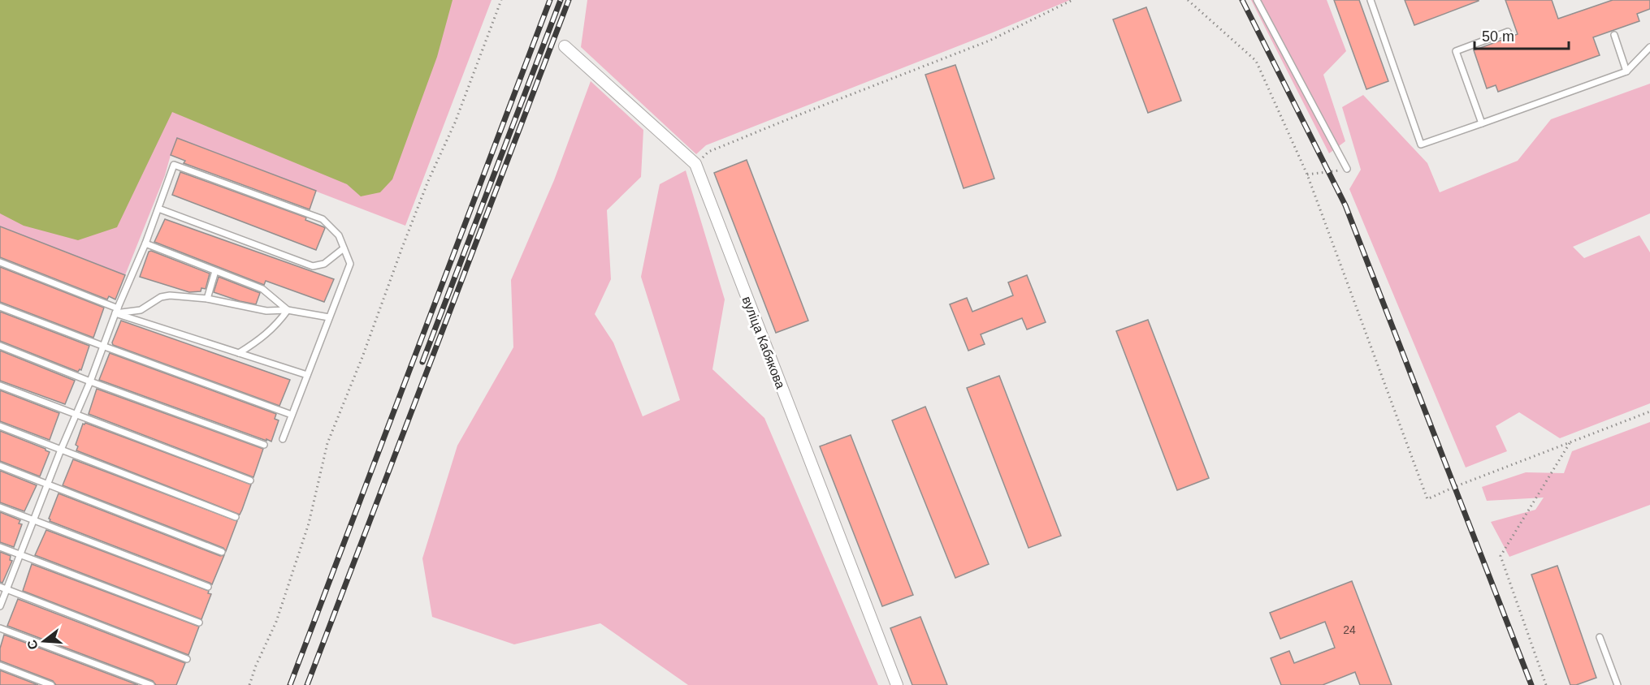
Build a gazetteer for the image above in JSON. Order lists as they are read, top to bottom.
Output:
{
  "streets": {
    "street": ["вуліца Кабякова"]
  },
  "house_numbers": ["24"],
  "scale_bar": "50 m",
  "north": "left"
}
